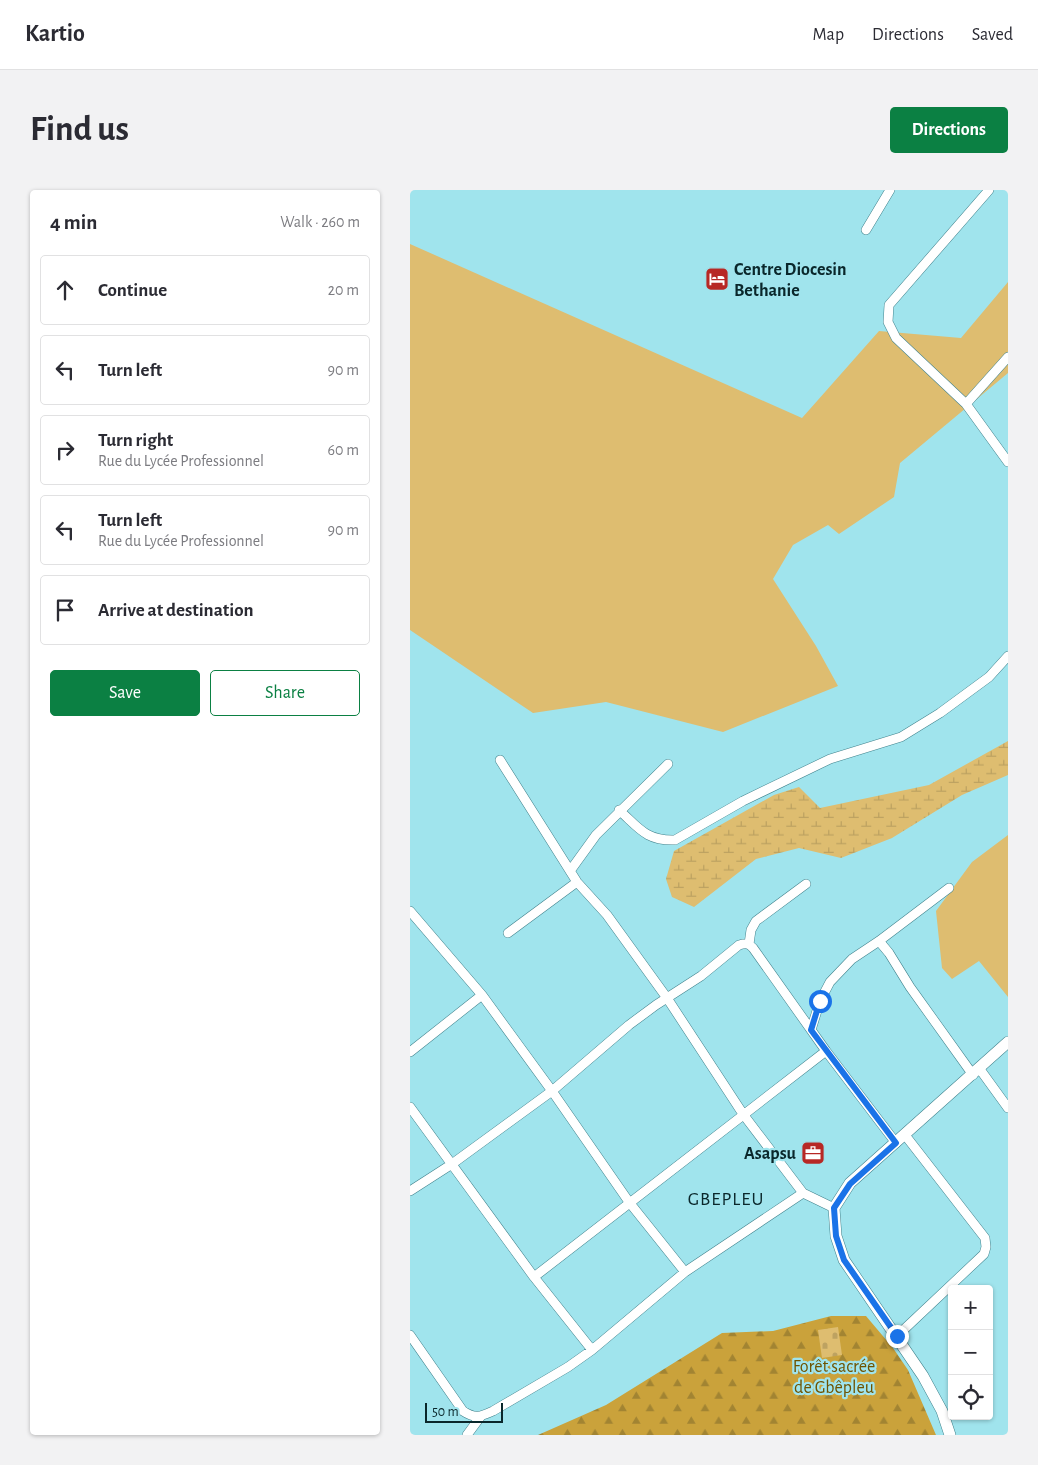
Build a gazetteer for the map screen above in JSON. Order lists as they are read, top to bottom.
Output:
{
  "districts": ["GBEPLEU"],
  "parks": ["Forêt sacrée de Gbêpleu"],
  "places": {
    "hotel": ["Centre Diocesin Bethanie"],
    "office": ["Asapsu"]
  },
  "scale_bar": "50 m",
  "page": {
    "header": "Kartio",
    "nav": ["Map", "Directions", "Saved"],
    "buttons": [
      "Directions",
      ["Save", "Share"]
    ],
    "title": "Find us",
    "heading": ["4 min", "Walk · 260 m"],
    "list": [
      ["Continue", "20 m"],
      ["Turn left", "90 m"],
      ["Turn right", "Rue du Lycée Professionnel", "60 m"],
      ["Turn left", "Rue du Lycée Professionnel", "90 m"],
      "Arrive at destination"
    ],
    "map_buttons": ["+", "−"],
    "scale": "50 m"
  }
}
